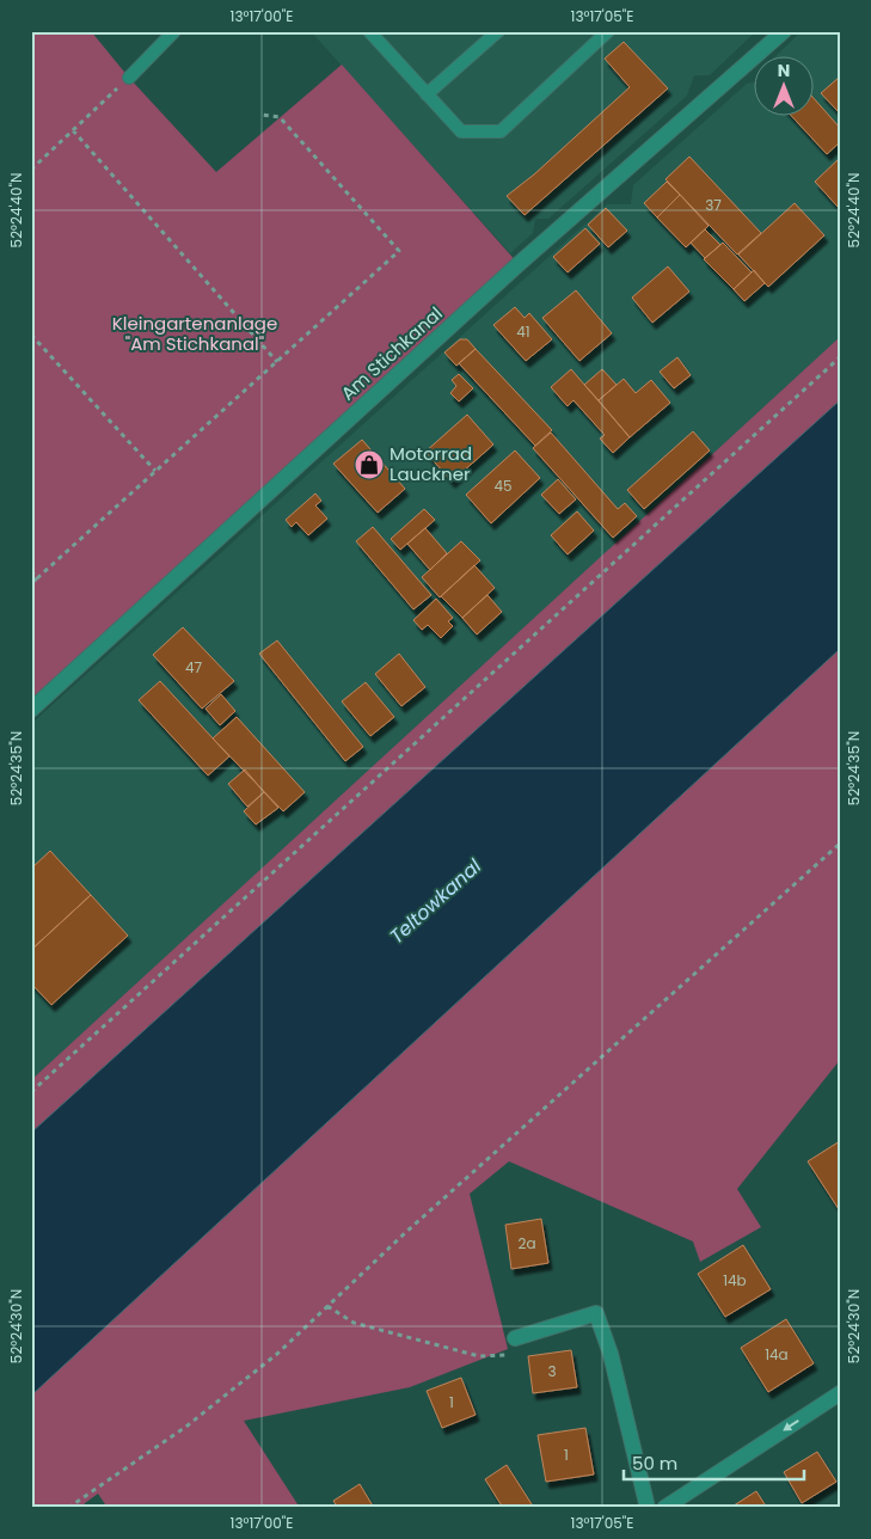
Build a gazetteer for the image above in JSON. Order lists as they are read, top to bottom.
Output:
{
  "streets": {
    "street": ["Am Stichkanal"]
  },
  "water": ["Teltowkanal"],
  "parks": ["Kleingartenanlage \"Am Stichkanal\""],
  "places": {
    "shop": ["Motorrad Lauckner"]
  },
  "house_numbers": [
    "37",
    "41",
    "45",
    "47",
    "2a",
    "14b",
    "14a",
    "3",
    "1",
    "1"
  ],
  "scale_bar": "50 m",
  "north": "top",
  "coordinates": [
    "13°17'00\"E",
    "13°17'05\"E",
    "52°24'40\"N",
    "52°24'35\"N",
    "52°24'30\"N"
  ]
}
